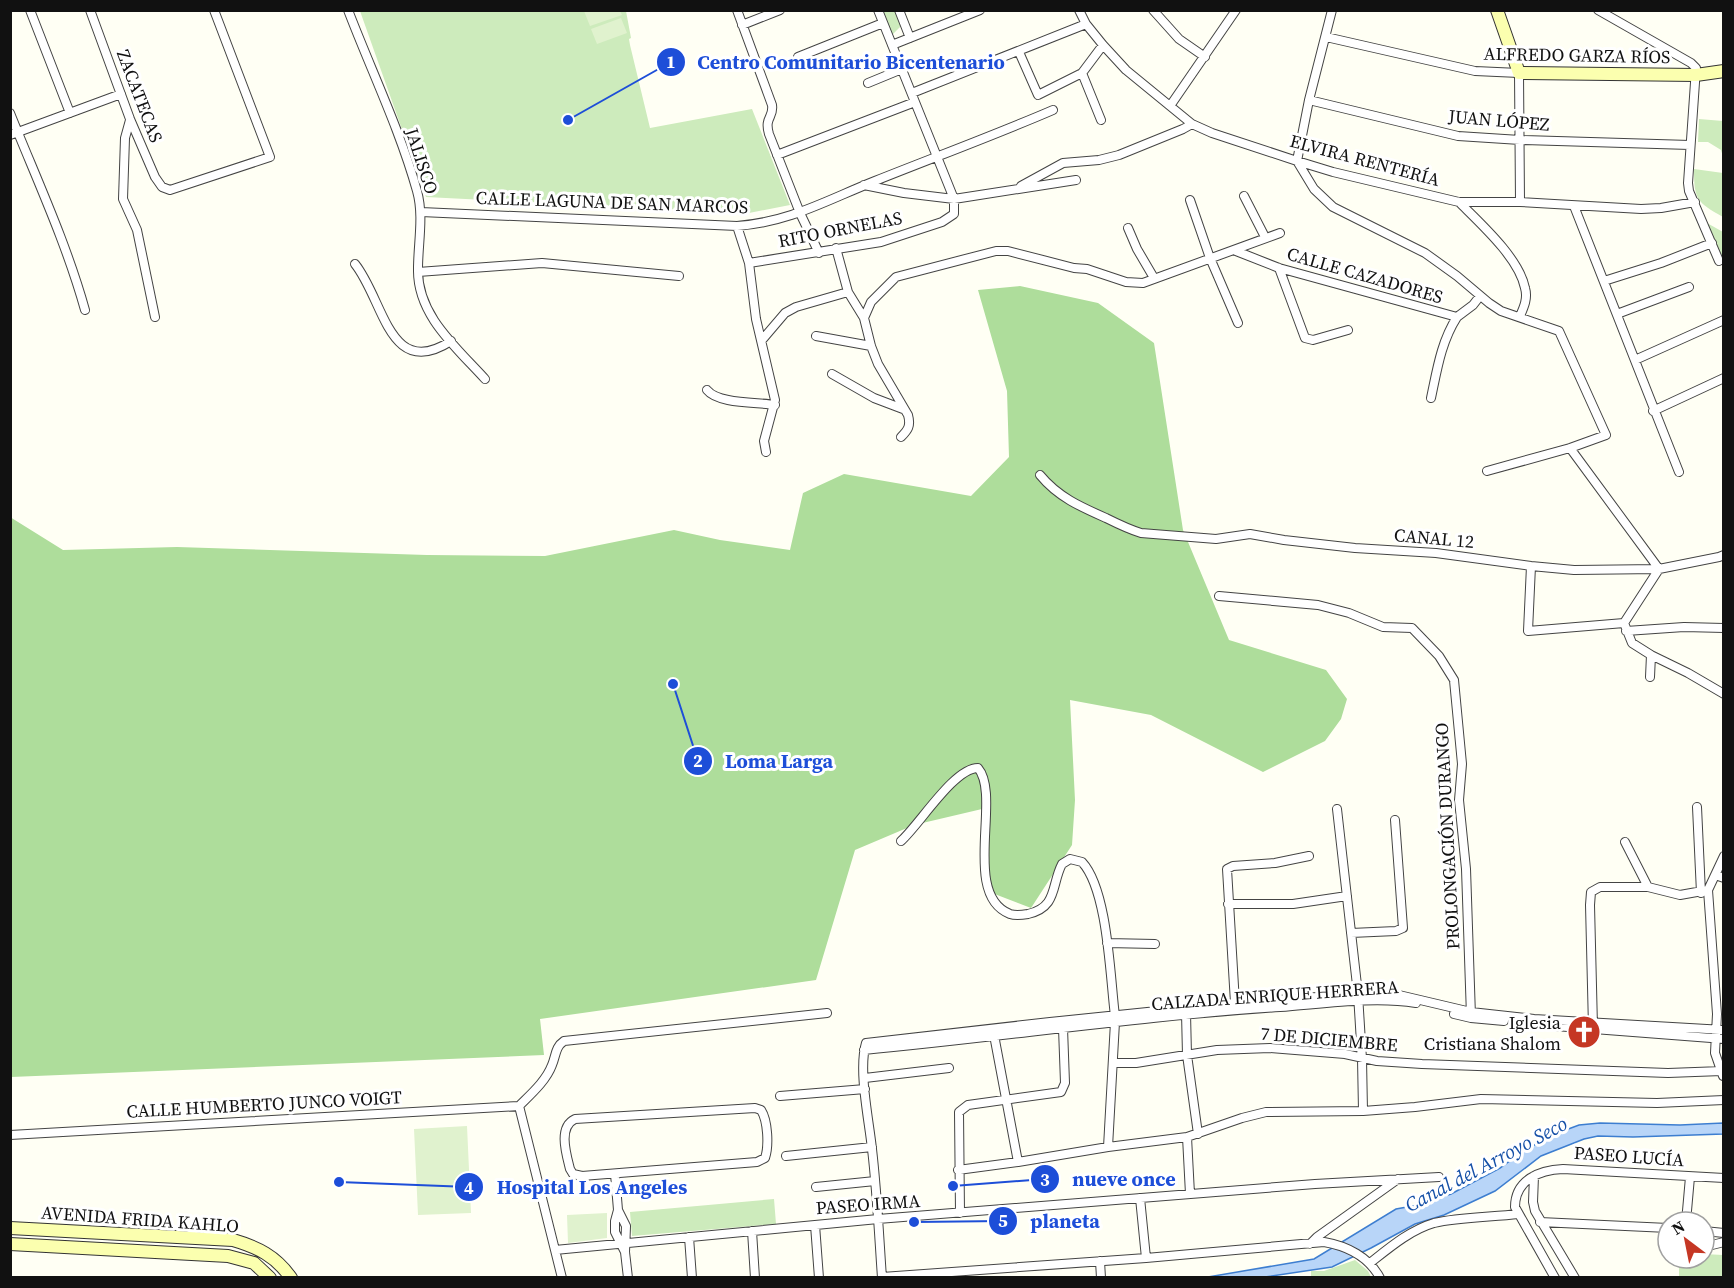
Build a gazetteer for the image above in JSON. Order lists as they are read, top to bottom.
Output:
{
  "streets": {
    "street": [
      "ALFREDO GARZA RÍOS",
      "ZACATECAS",
      "JUAN LÓPEZ",
      "ELVIRA RENTERÍA",
      "JALISCO",
      "CALLE LAGUNA DE SAN MARCOS",
      "RITO ORNELAS",
      "CALLE CAZADORES",
      "CANAL 12",
      "PROLONGACIÓN DURANGO",
      "CALZADA ENRIQUE HERRERA",
      "7 DE DICIEMBRE",
      "CALLE HUMBERTO JUNCO VOIGT",
      "PASEO LUCÍA",
      "PASEO IRMA",
      "AVENIDA FRIDA KAHLO"
    ]
  },
  "crossings": [
    ["JALISCO", "CALLE LAGUNA DE SAN MARCOS"],
    ["PROLONGACIÓN DURANGO", "CALZADA ENRIQUE HERRERA"]
  ],
  "water": ["Canal del Arroyo Seco"],
  "places": {
    "other": [
      "Centro Comunitario Bicentenario",
      "Loma Larga",
      "Hospital Los Angeles",
      "nueve once",
      "planeta"
    ],
    "church": ["Iglesia Cristiana Shalom"]
  },
  "north": "top left"
}
